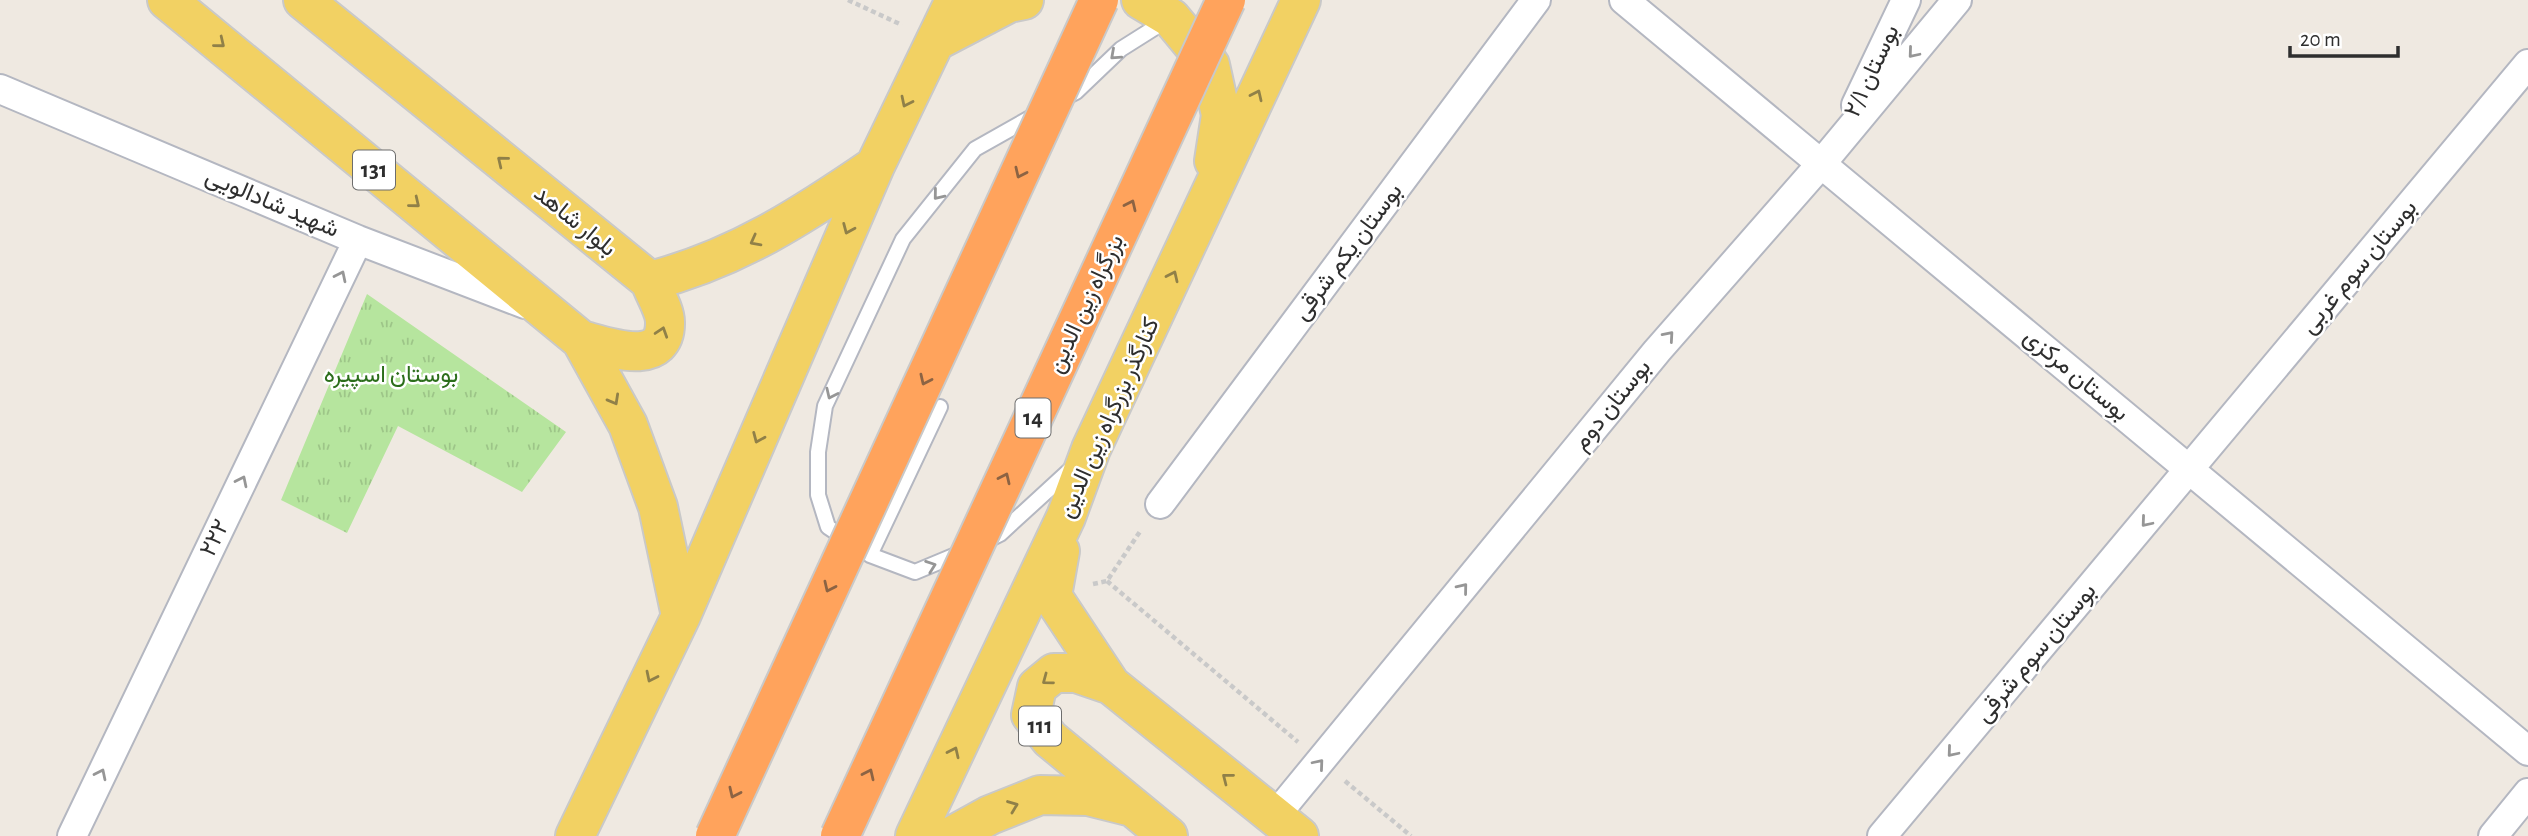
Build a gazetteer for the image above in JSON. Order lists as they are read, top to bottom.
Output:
{
  "streets": {
    "highway": ["بزرگراه زین الدین", "14"],
    "main road": [
      "131",
      "بلوار شاهد",
      "کنارگذر بزرگراه زین الدین",
      "111"
    ],
    "street": [
      "بوستان ۲/۱",
      "شهید شادالویی",
      "بوستان یکم شرقی",
      "بوستان سوم غربی",
      "بوستان مرکزی",
      "بوستان دوم",
      "۲۲۲",
      "بوستان سوم شرقی"
    ]
  },
  "crossings": [
    ["بوستان ۲/۱", "بوستان مرکزی"],
    ["بوستان ۲/۱", "بوستان دوم"],
    ["131", "شهید شادالویی"],
    ["شهید شادالویی", "۲۲۲"],
    ["بوستان سوم غربی", "بوستان مرکزی"],
    ["بوستان سوم غربی", "بوستان سوم شرقی"],
    ["بوستان مرکزی", "بوستان دوم"],
    ["بوستان مرکزی", "بوستان سوم شرقی"],
    ["بوستان دوم", "111"]
  ],
  "one_way": ["۲۲۲", "بوستان سوم شرقی"],
  "parks": ["بوستان اسپیره"],
  "scale_bar": "20 m"
}
